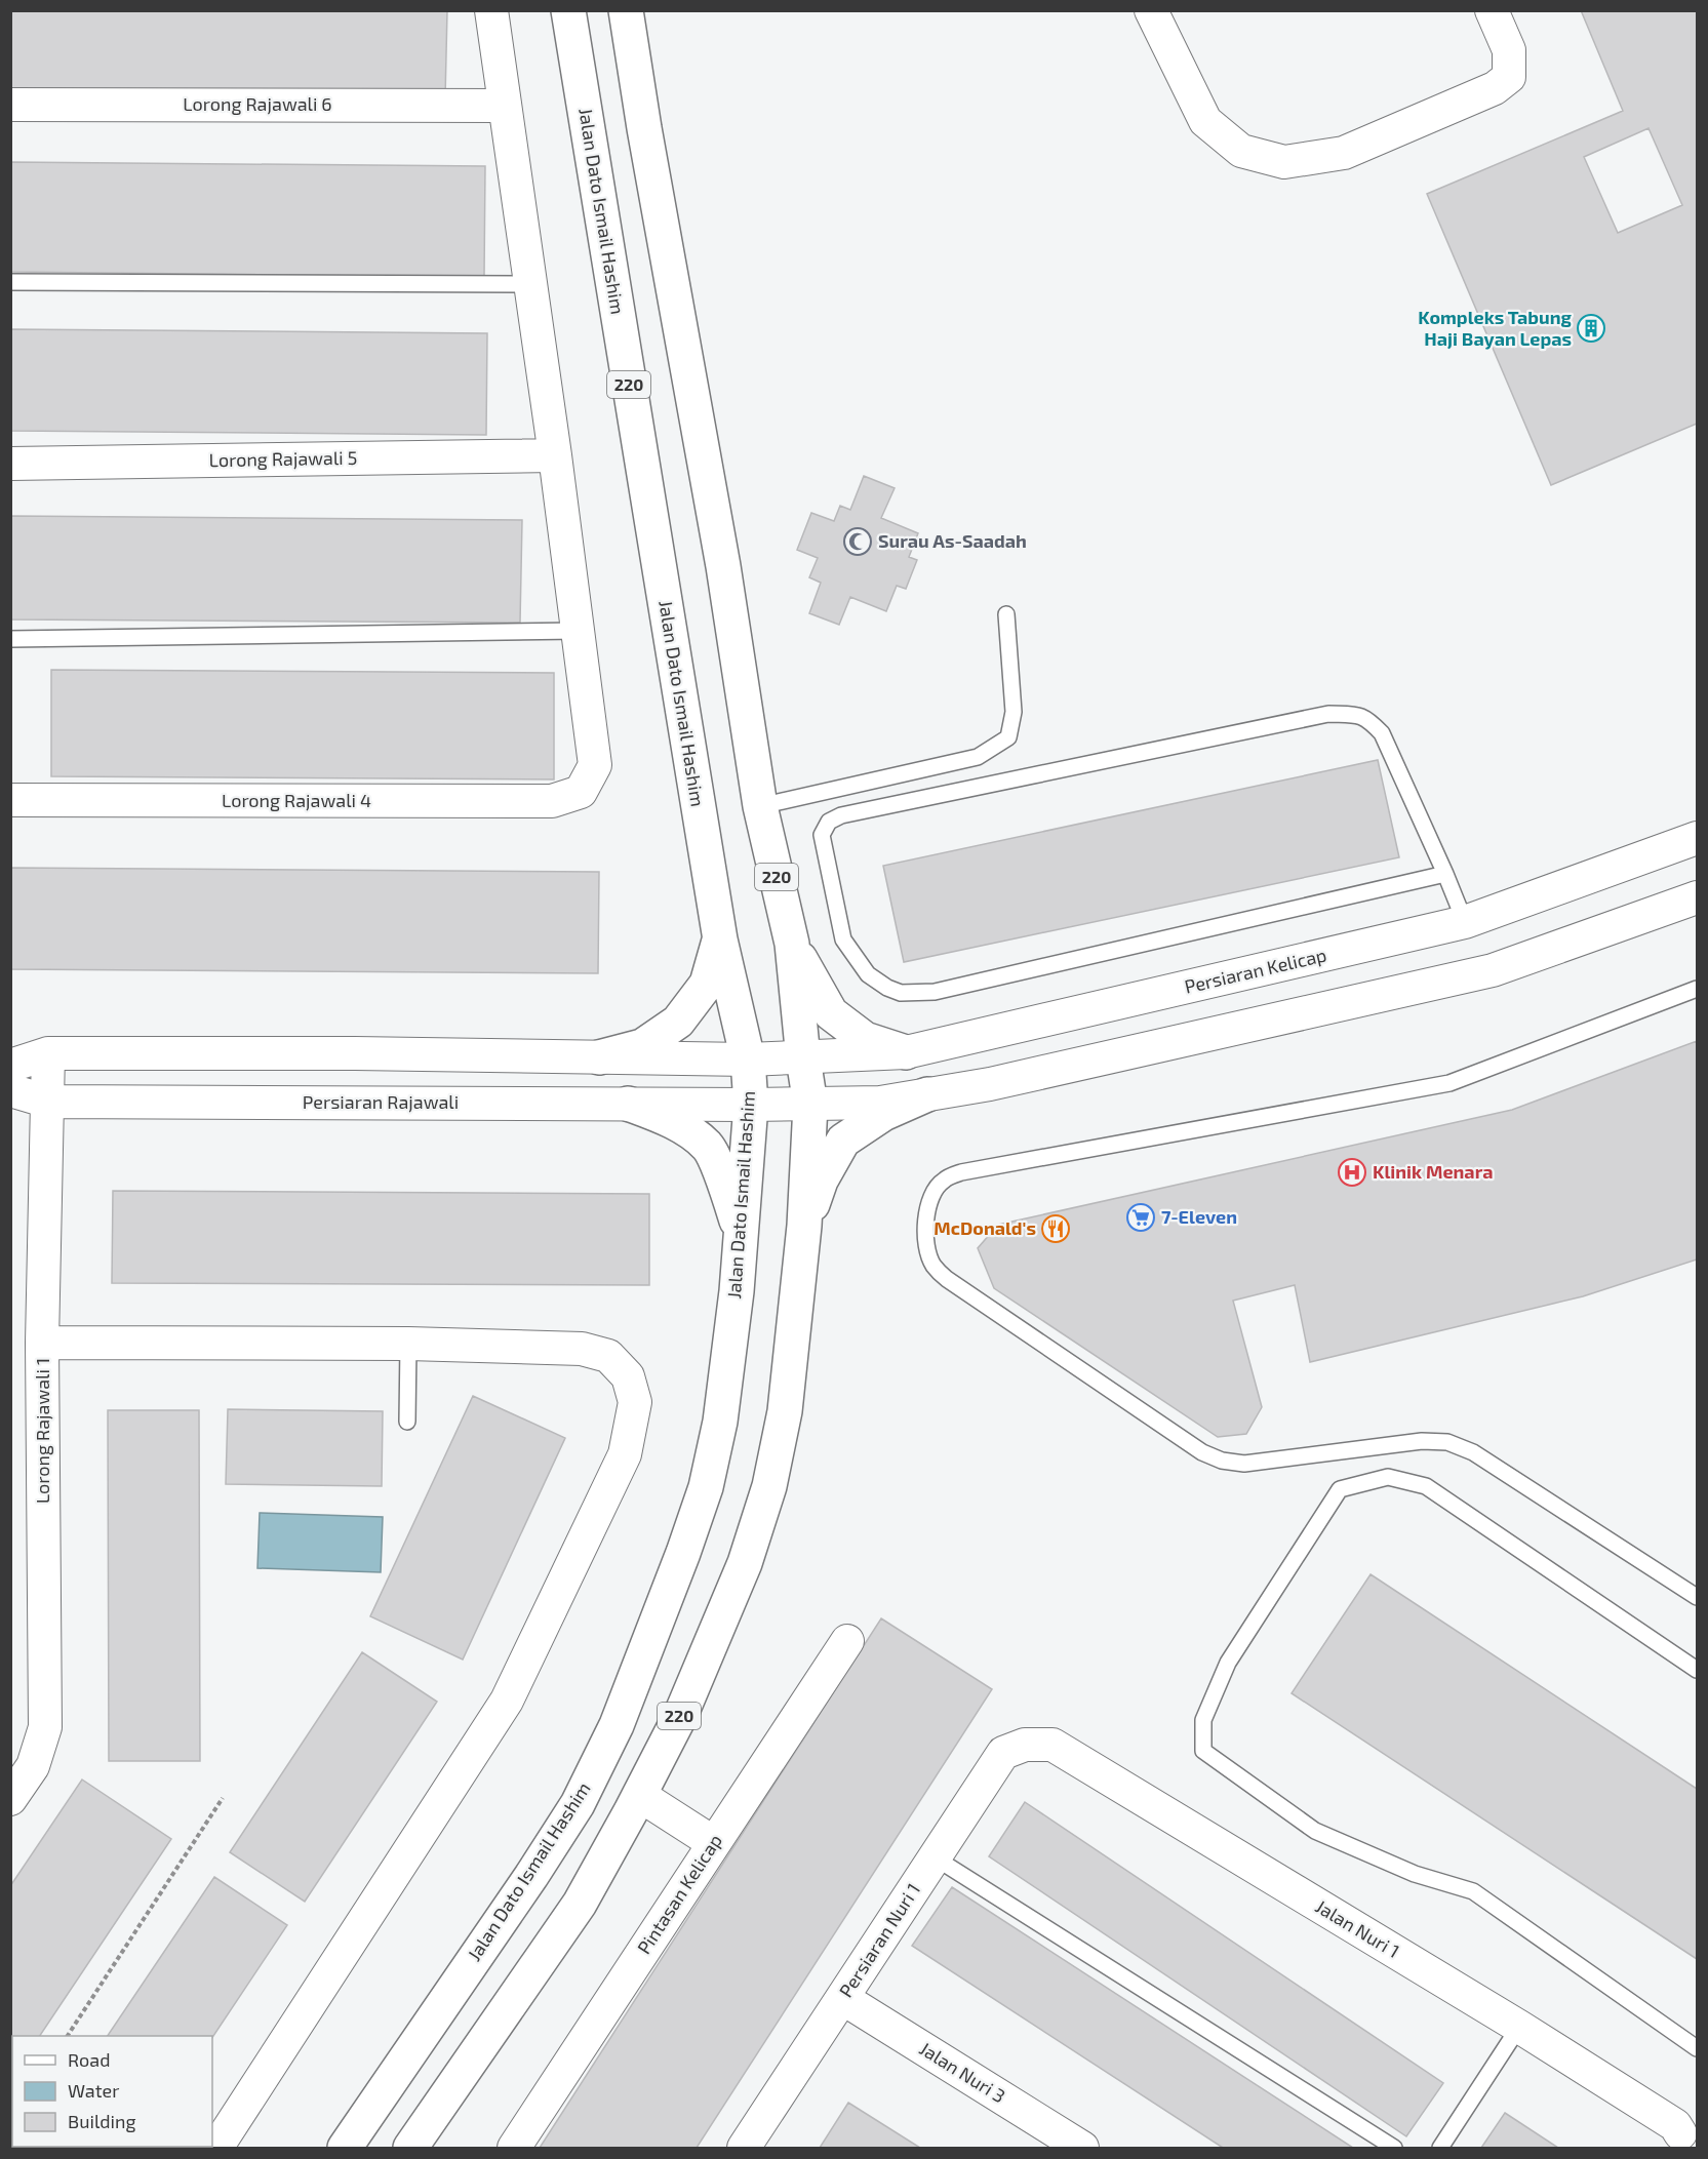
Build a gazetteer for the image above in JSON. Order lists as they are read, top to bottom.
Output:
{
  "streets": {
    "main road": ["Jalan Dato Ismail Hashim", "220"],
    "street": [
      "Lorong Rajawali 6",
      "Lorong Rajawali 5",
      "Lorong Rajawali 4",
      "Persiaran Kelicap",
      "Persiaran Rajawali",
      "Lorong Rajawali 1",
      "Pintasan Kelicap",
      "Jalan Nuri 1",
      "Persiaran Nuri 1",
      "Jalan Nuri 3"
    ]
  },
  "crossings": [
    ["Jalan Dato Ismail Hashim", "Persiaran Kelicap"],
    ["Jalan Dato Ismail Hashim", "Persiaran Rajawali"],
    ["220", "Persiaran Kelicap"],
    ["220", "Persiaran Rajawali"],
    ["Persiaran Rajawali", "Lorong Rajawali 1"],
    ["Jalan Nuri 1", "Persiaran Nuri 1"],
    ["Persiaran Nuri 1", "Jalan Nuri 3"]
  ],
  "places": {
    "building": ["Kompleks Tabung Haji Bayan Lepas"],
    "mosque": ["Surau As-Saadah"],
    "hospital": ["Klinik Menara"],
    "supermarket": ["7-Eleven"],
    "restaurant": ["McDonald's"]
  },
  "legend": ["Road", "Water", "Building"]
}
